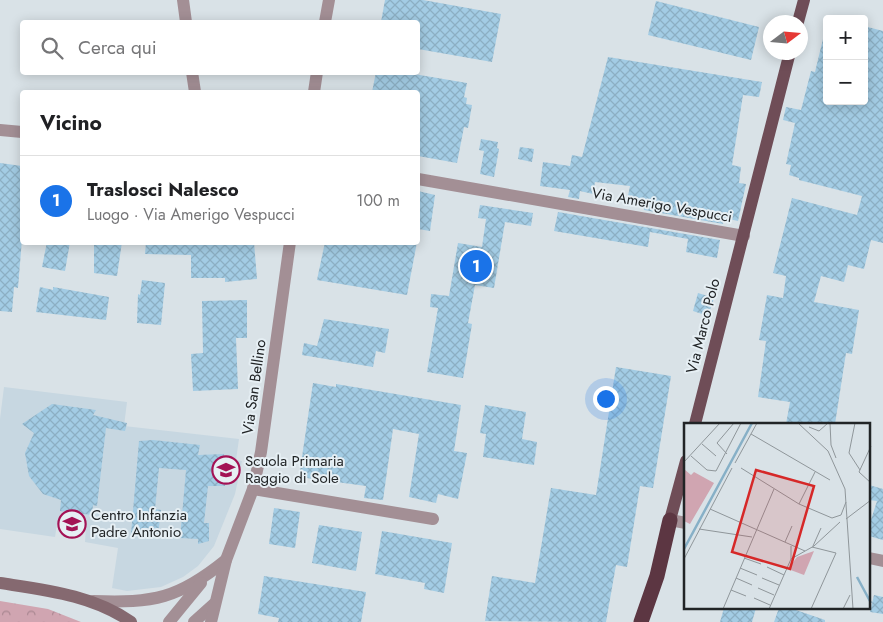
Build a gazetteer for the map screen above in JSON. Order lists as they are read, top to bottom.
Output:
{
  "streets": {
    "main road": ["Via Amerigo Vespucci", "Via Marco Polo"],
    "street": ["Via San Bellino"]
  },
  "crossings": [
    ["Via Amerigo Vespucci", "Via Marco Polo"]
  ],
  "places": {
    "school or university": ["Scuola Primaria Raggio di Sole", "Centro Infanzia Padre Antonio"]
  },
  "north": "right",
  "page": {
    "map_buttons": ["+", "−"],
    "search": "Cerca qui",
    "heading": "Vicino",
    "list": [
      {
        "mark": "1",
        "name": "Traslosci Nalesco",
        "note": "Luogo · Via Amerigo Vespucci",
        "value": "100 m"
      }
    ],
    "pins": "1"
  }
}
